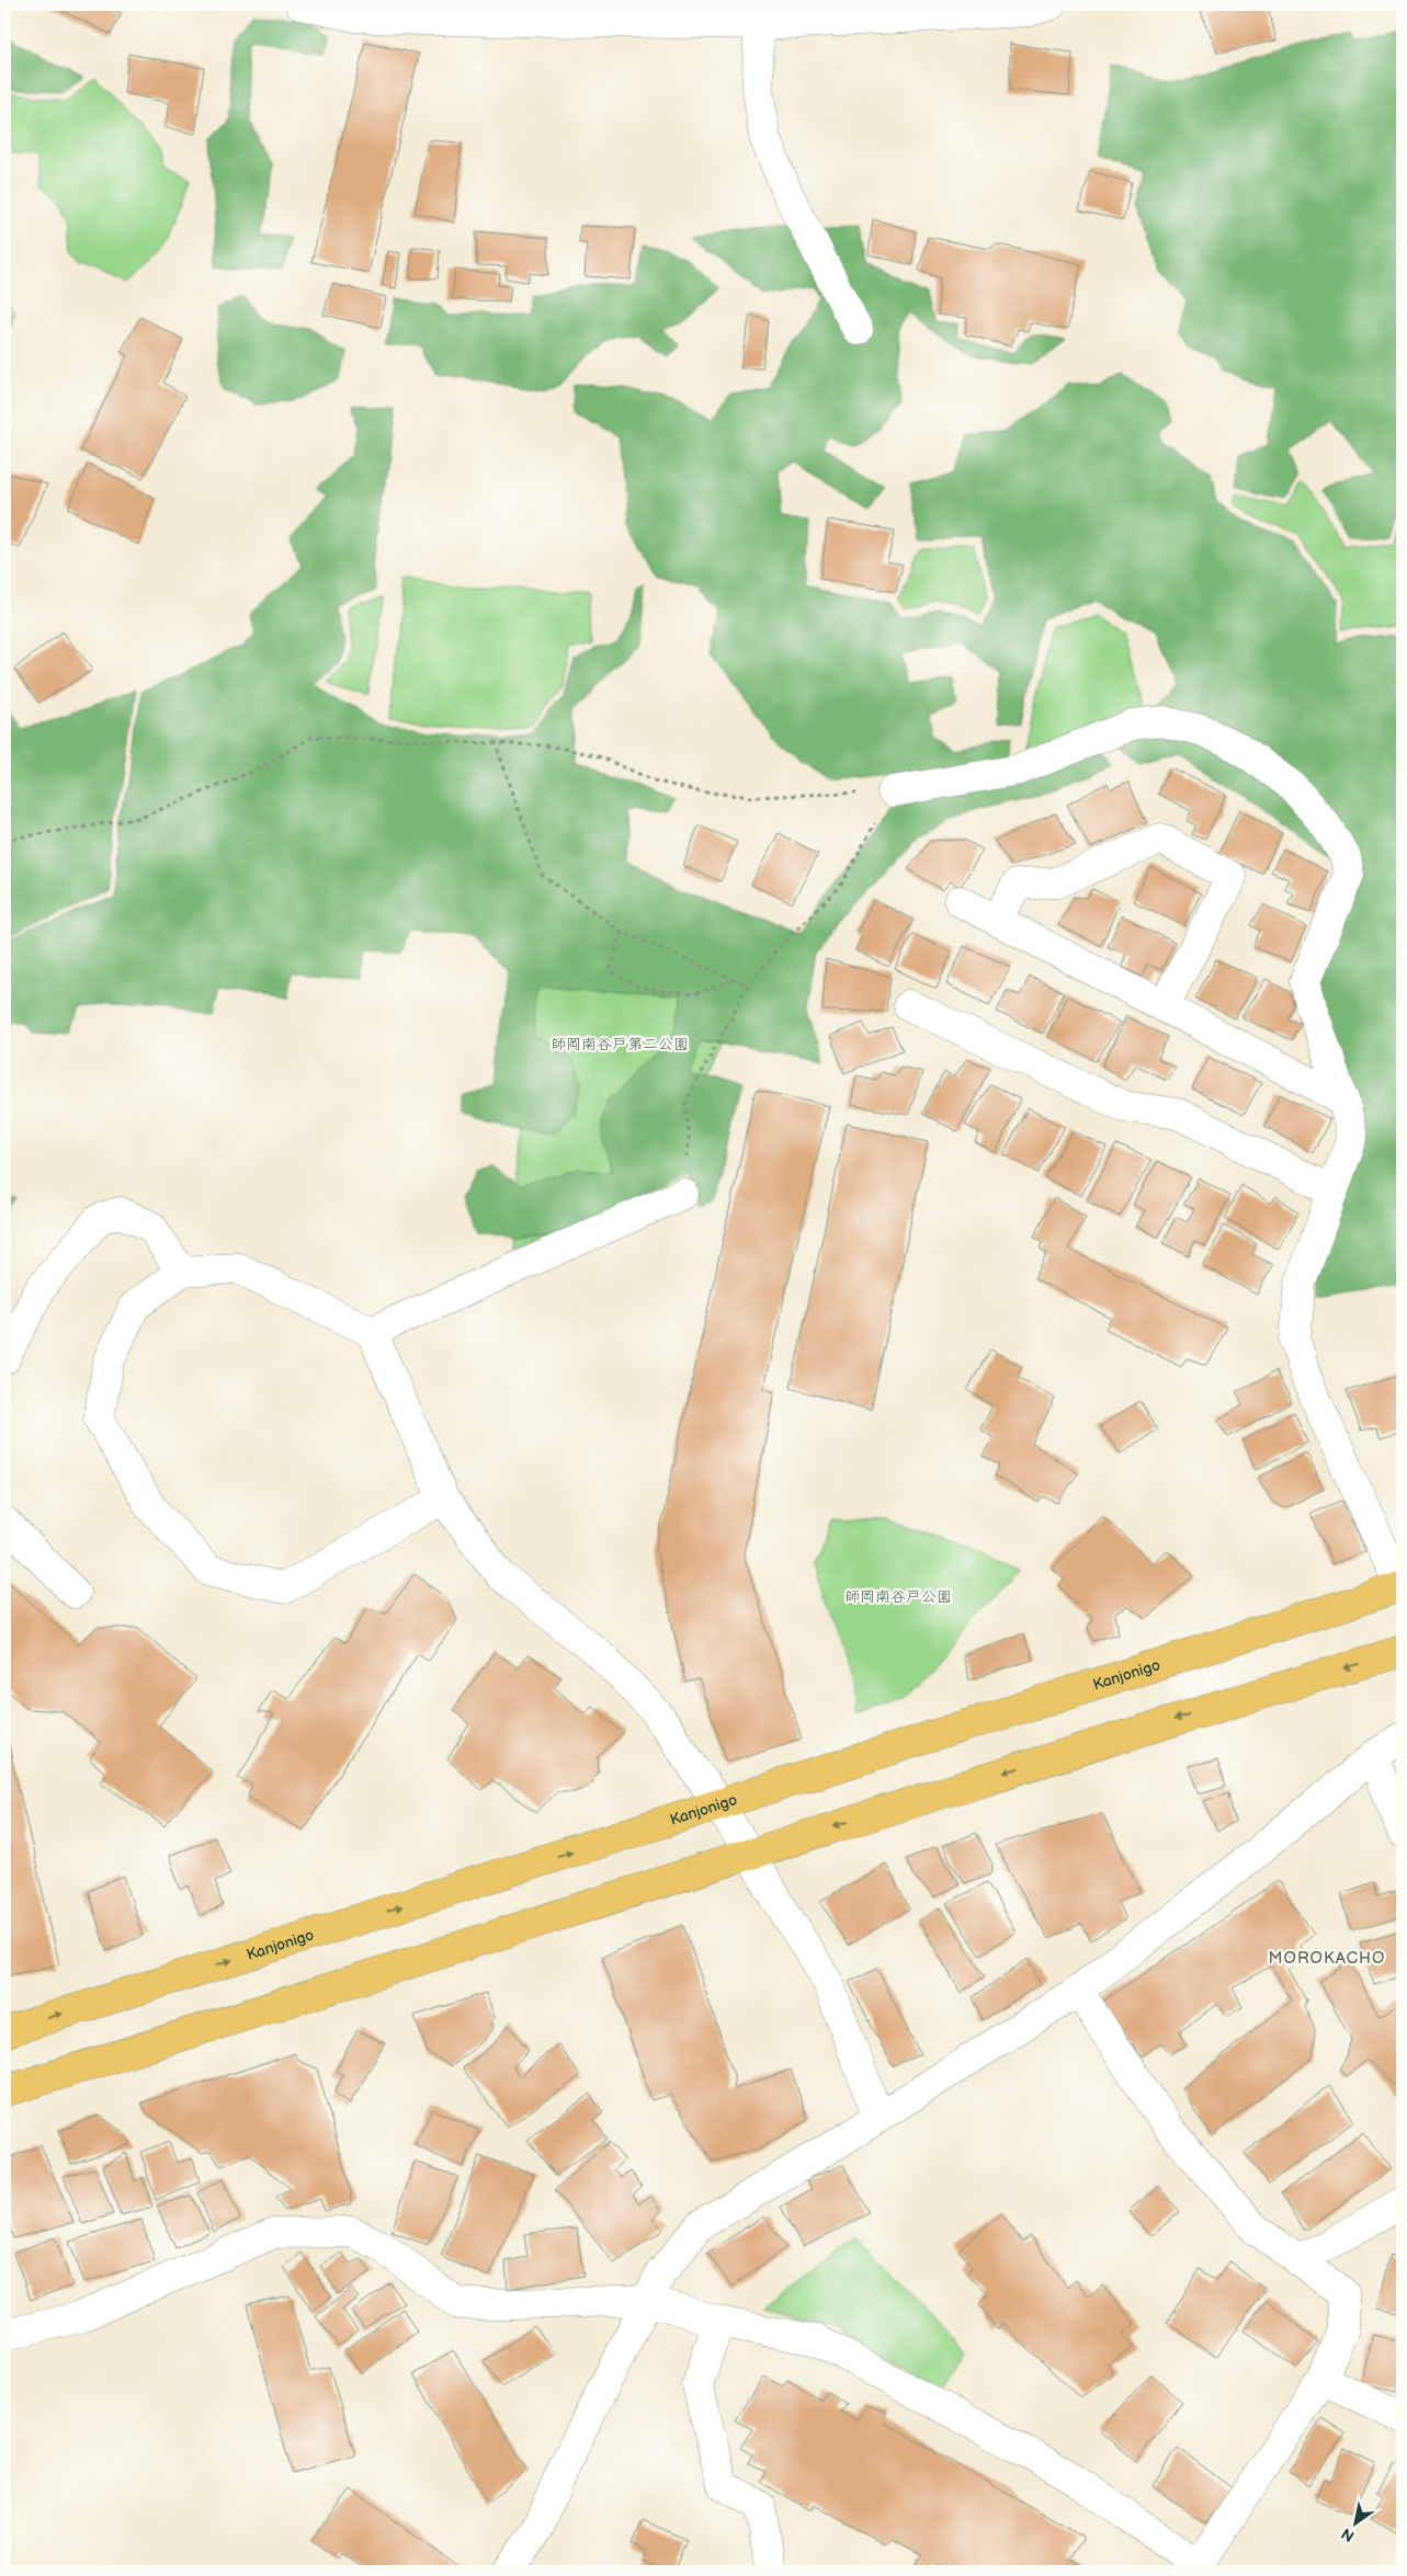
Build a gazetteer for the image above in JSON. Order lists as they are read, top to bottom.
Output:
{
  "streets": {
    "main road": ["Kanjonigo"]
  },
  "districts": ["MOROKACHO"],
  "parks": ["師岡南谷戸第二公園", "師岡南谷戸公園"],
  "north": "bottom left"
}
